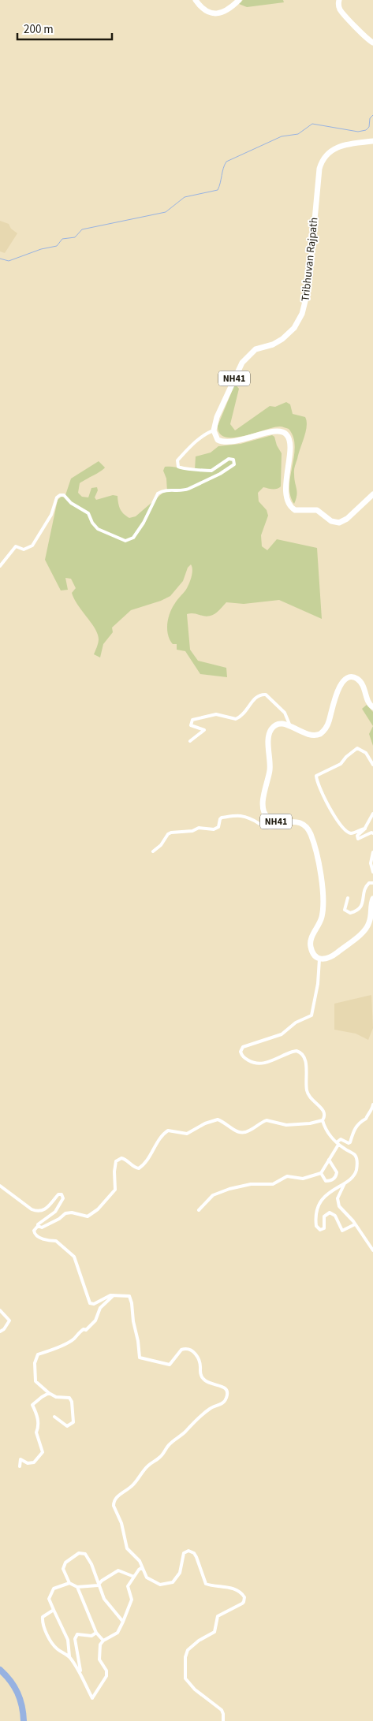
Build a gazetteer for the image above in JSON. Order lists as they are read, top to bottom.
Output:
{
  "streets": {
    "highway": ["Tribhuvan Rajpath", "NH41"]
  },
  "scale_bar": "200 m"
}
